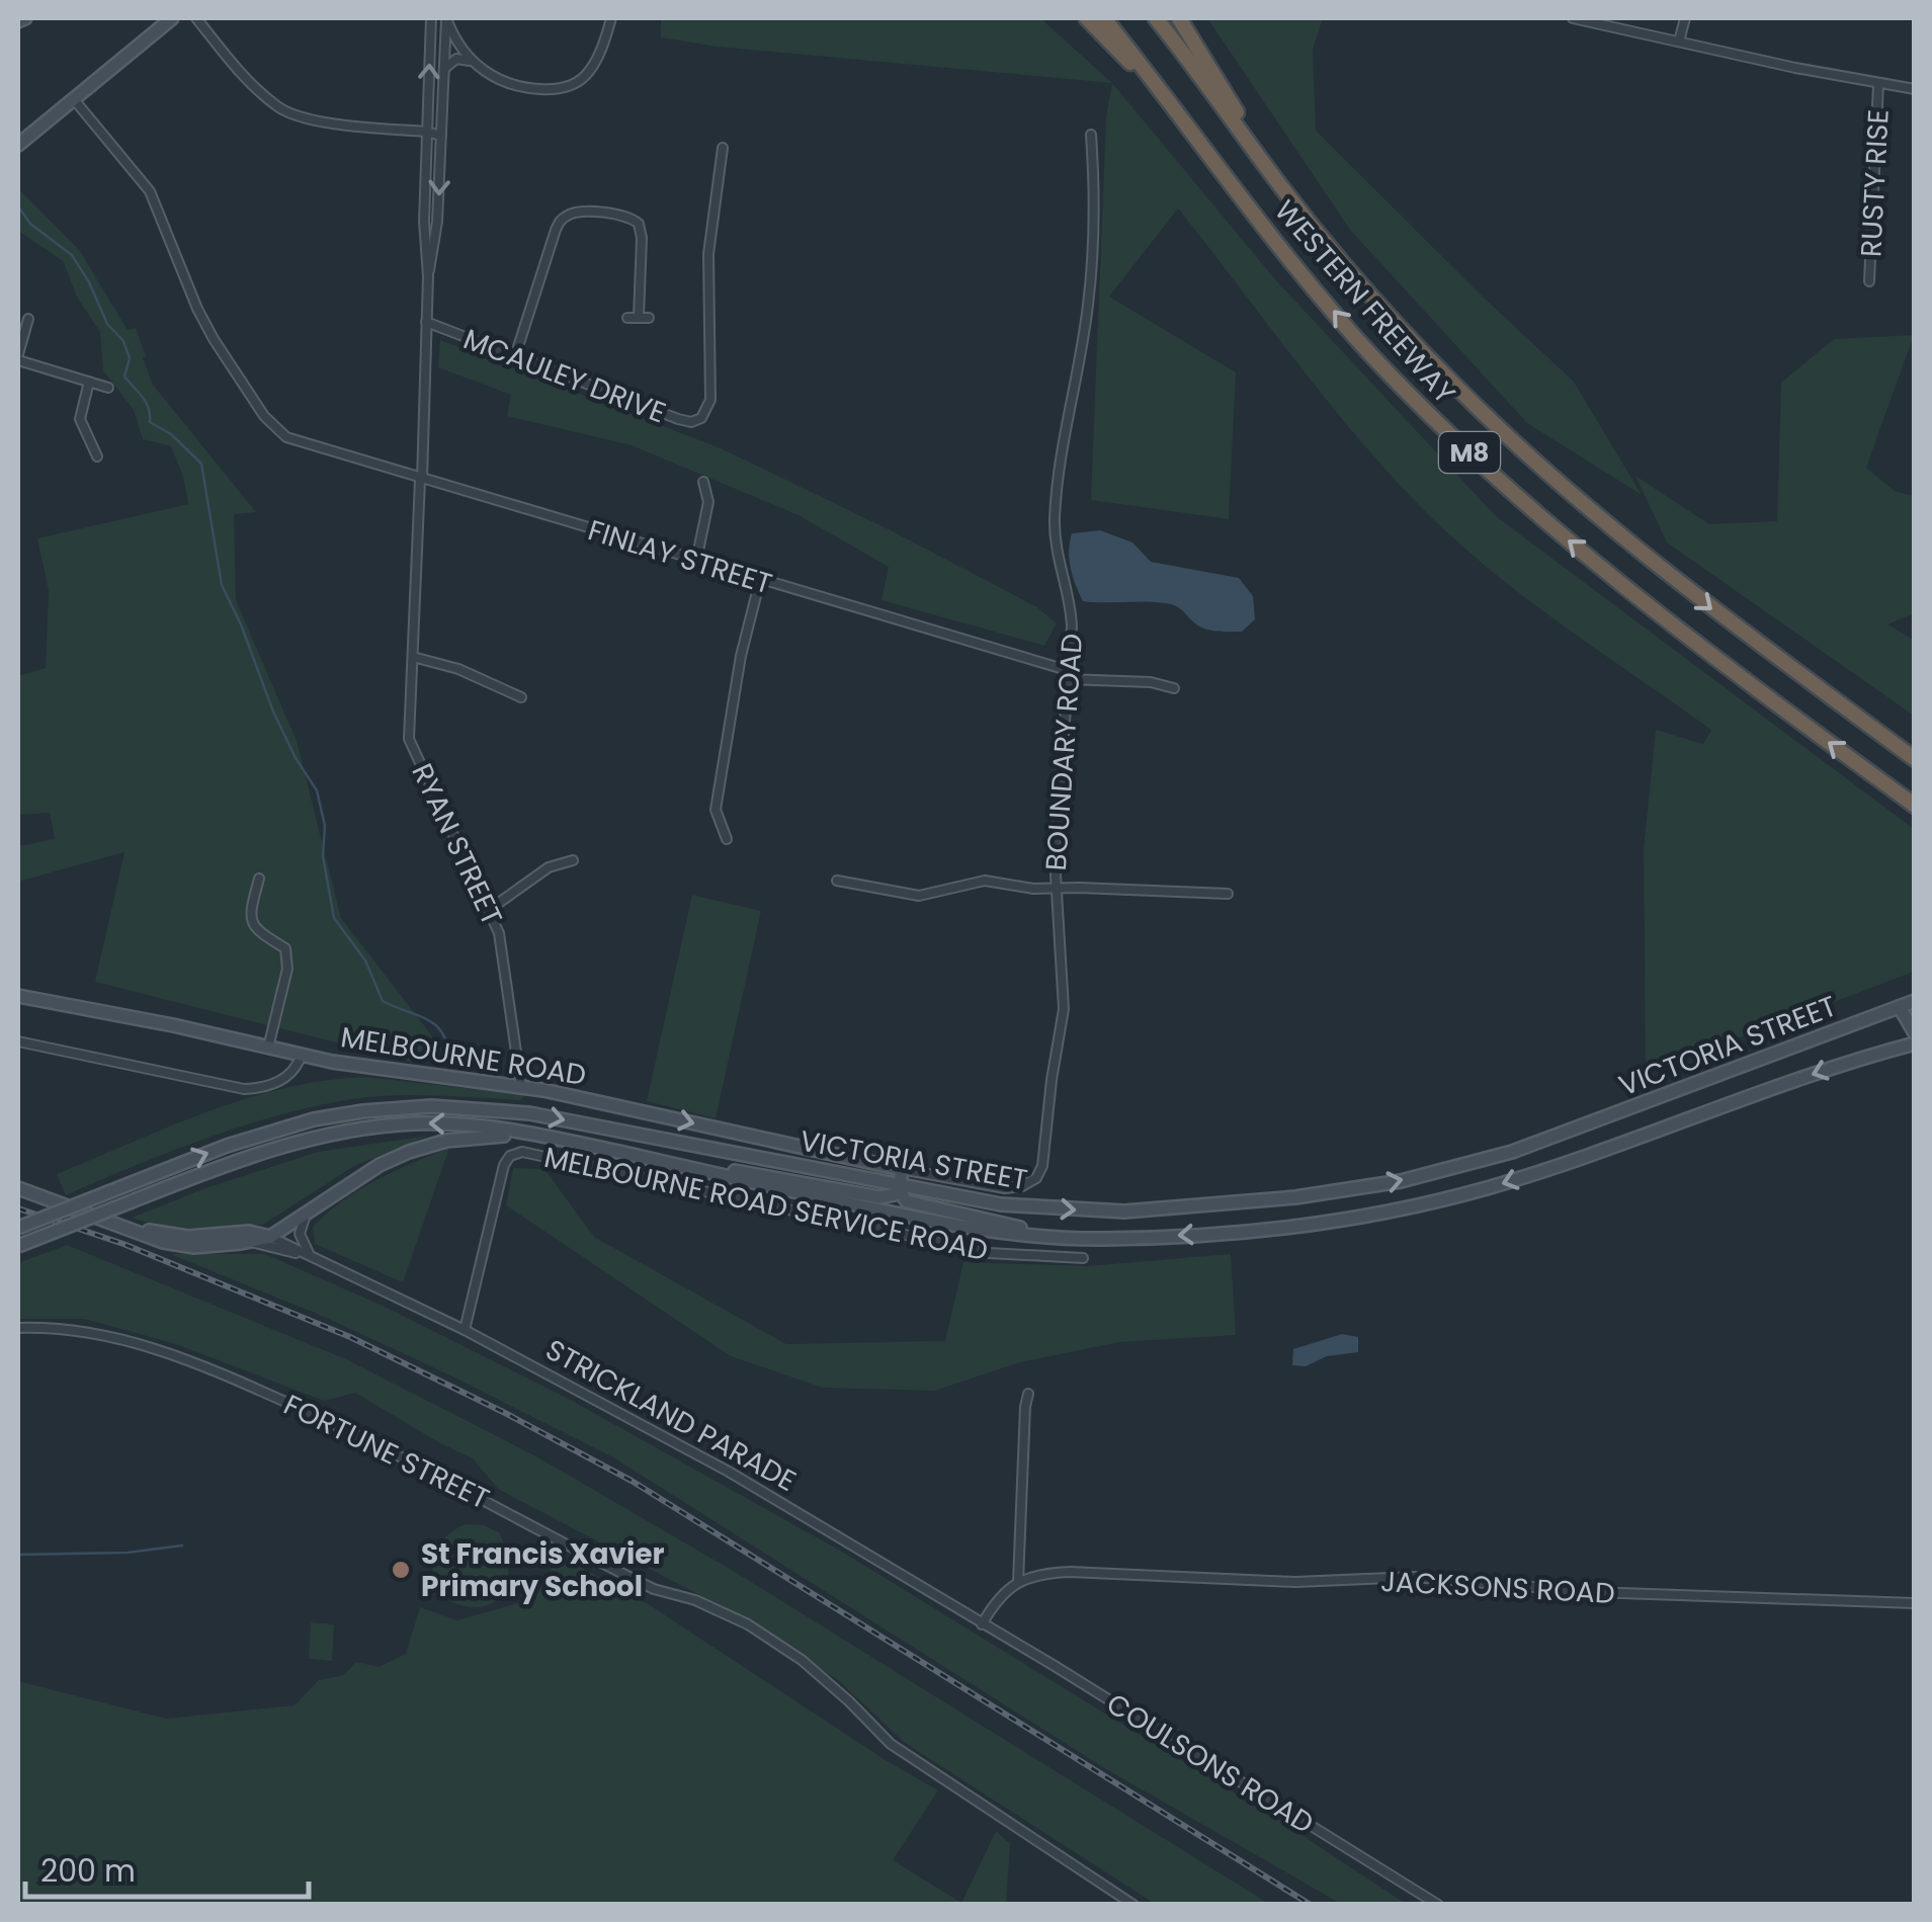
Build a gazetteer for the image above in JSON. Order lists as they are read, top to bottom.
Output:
{
  "streets": {
    "highway": ["WESTERN FREEWAY", "M8"],
    "main road": ["VICTORIA STREET", "MELBOURNE ROAD", "STRICKLAND PARADE"],
    "street": [
      "RUSTY RISE",
      "MCAULEY DRIVE",
      "FINLAY STREET",
      "BOUNDARY ROAD",
      "RYAN STREET",
      "MELBOURNE ROAD SERVICE ROAD",
      "FORTUNE STREET",
      "JACKSONS ROAD",
      "COULSONS ROAD"
    ]
  },
  "crossings": [
    ["MCAULEY DRIVE", "RYAN STREET"],
    ["FINLAY STREET", "BOUNDARY ROAD"],
    ["FINLAY STREET", "RYAN STREET"],
    ["BOUNDARY ROAD", "MELBOURNE ROAD"],
    ["RYAN STREET", "MELBOURNE ROAD"],
    ["MELBOURNE ROAD SERVICE ROAD", "STRICKLAND PARADE"],
    ["STRICKLAND PARADE", "COULSONS ROAD"]
  ],
  "places": ["St Francis Xavier Primary School"],
  "scale_bar": "200 m"
}
